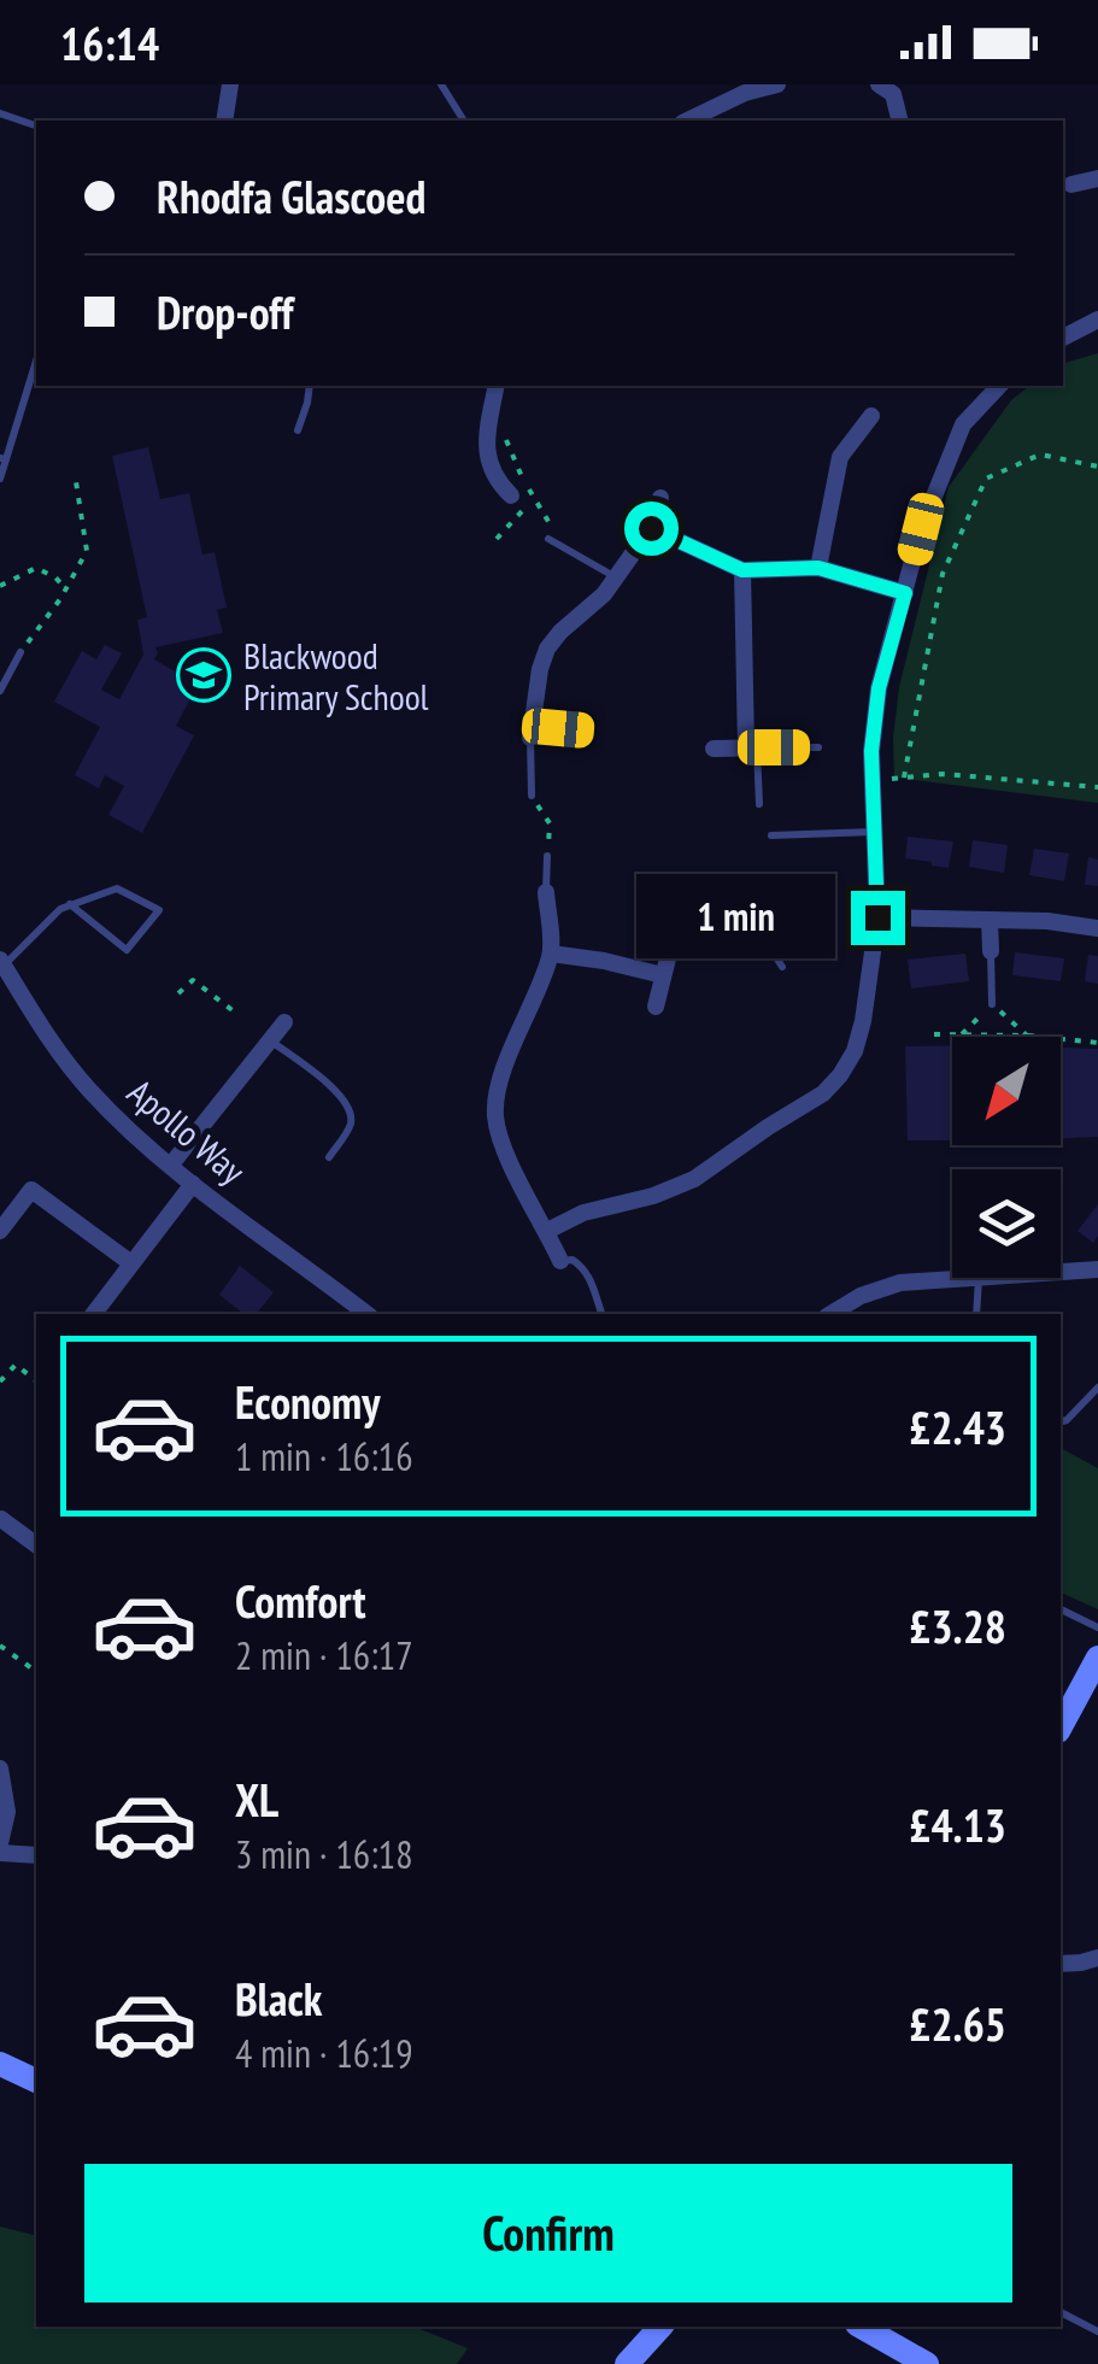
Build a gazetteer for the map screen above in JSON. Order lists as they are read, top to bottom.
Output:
{
  "streets": {
    "street": ["Apollo Way"]
  },
  "places": {
    "school or university": ["Blackwood Primary School"]
  },
  "north": "bottom left",
  "page": {
    "status": "16:14",
    "banner": ["Rhodfa Glascoed", "Drop-off"],
    "bubble": "1 min",
    "list": [
      {
        "name": "Economy",
        "note": "1 min · 16:16",
        "value": "£2.43"
      },
      {
        "name": "Comfort",
        "note": "2 min · 16:17",
        "value": "£3.28"
      },
      {
        "name": "XL",
        "note": "3 min · 16:18",
        "value": "£4.13"
      },
      {
        "name": "Black",
        "note": "4 min · 16:19",
        "value": "£2.65"
      }
    ],
    "buttons": "Confirm"
  }
}
